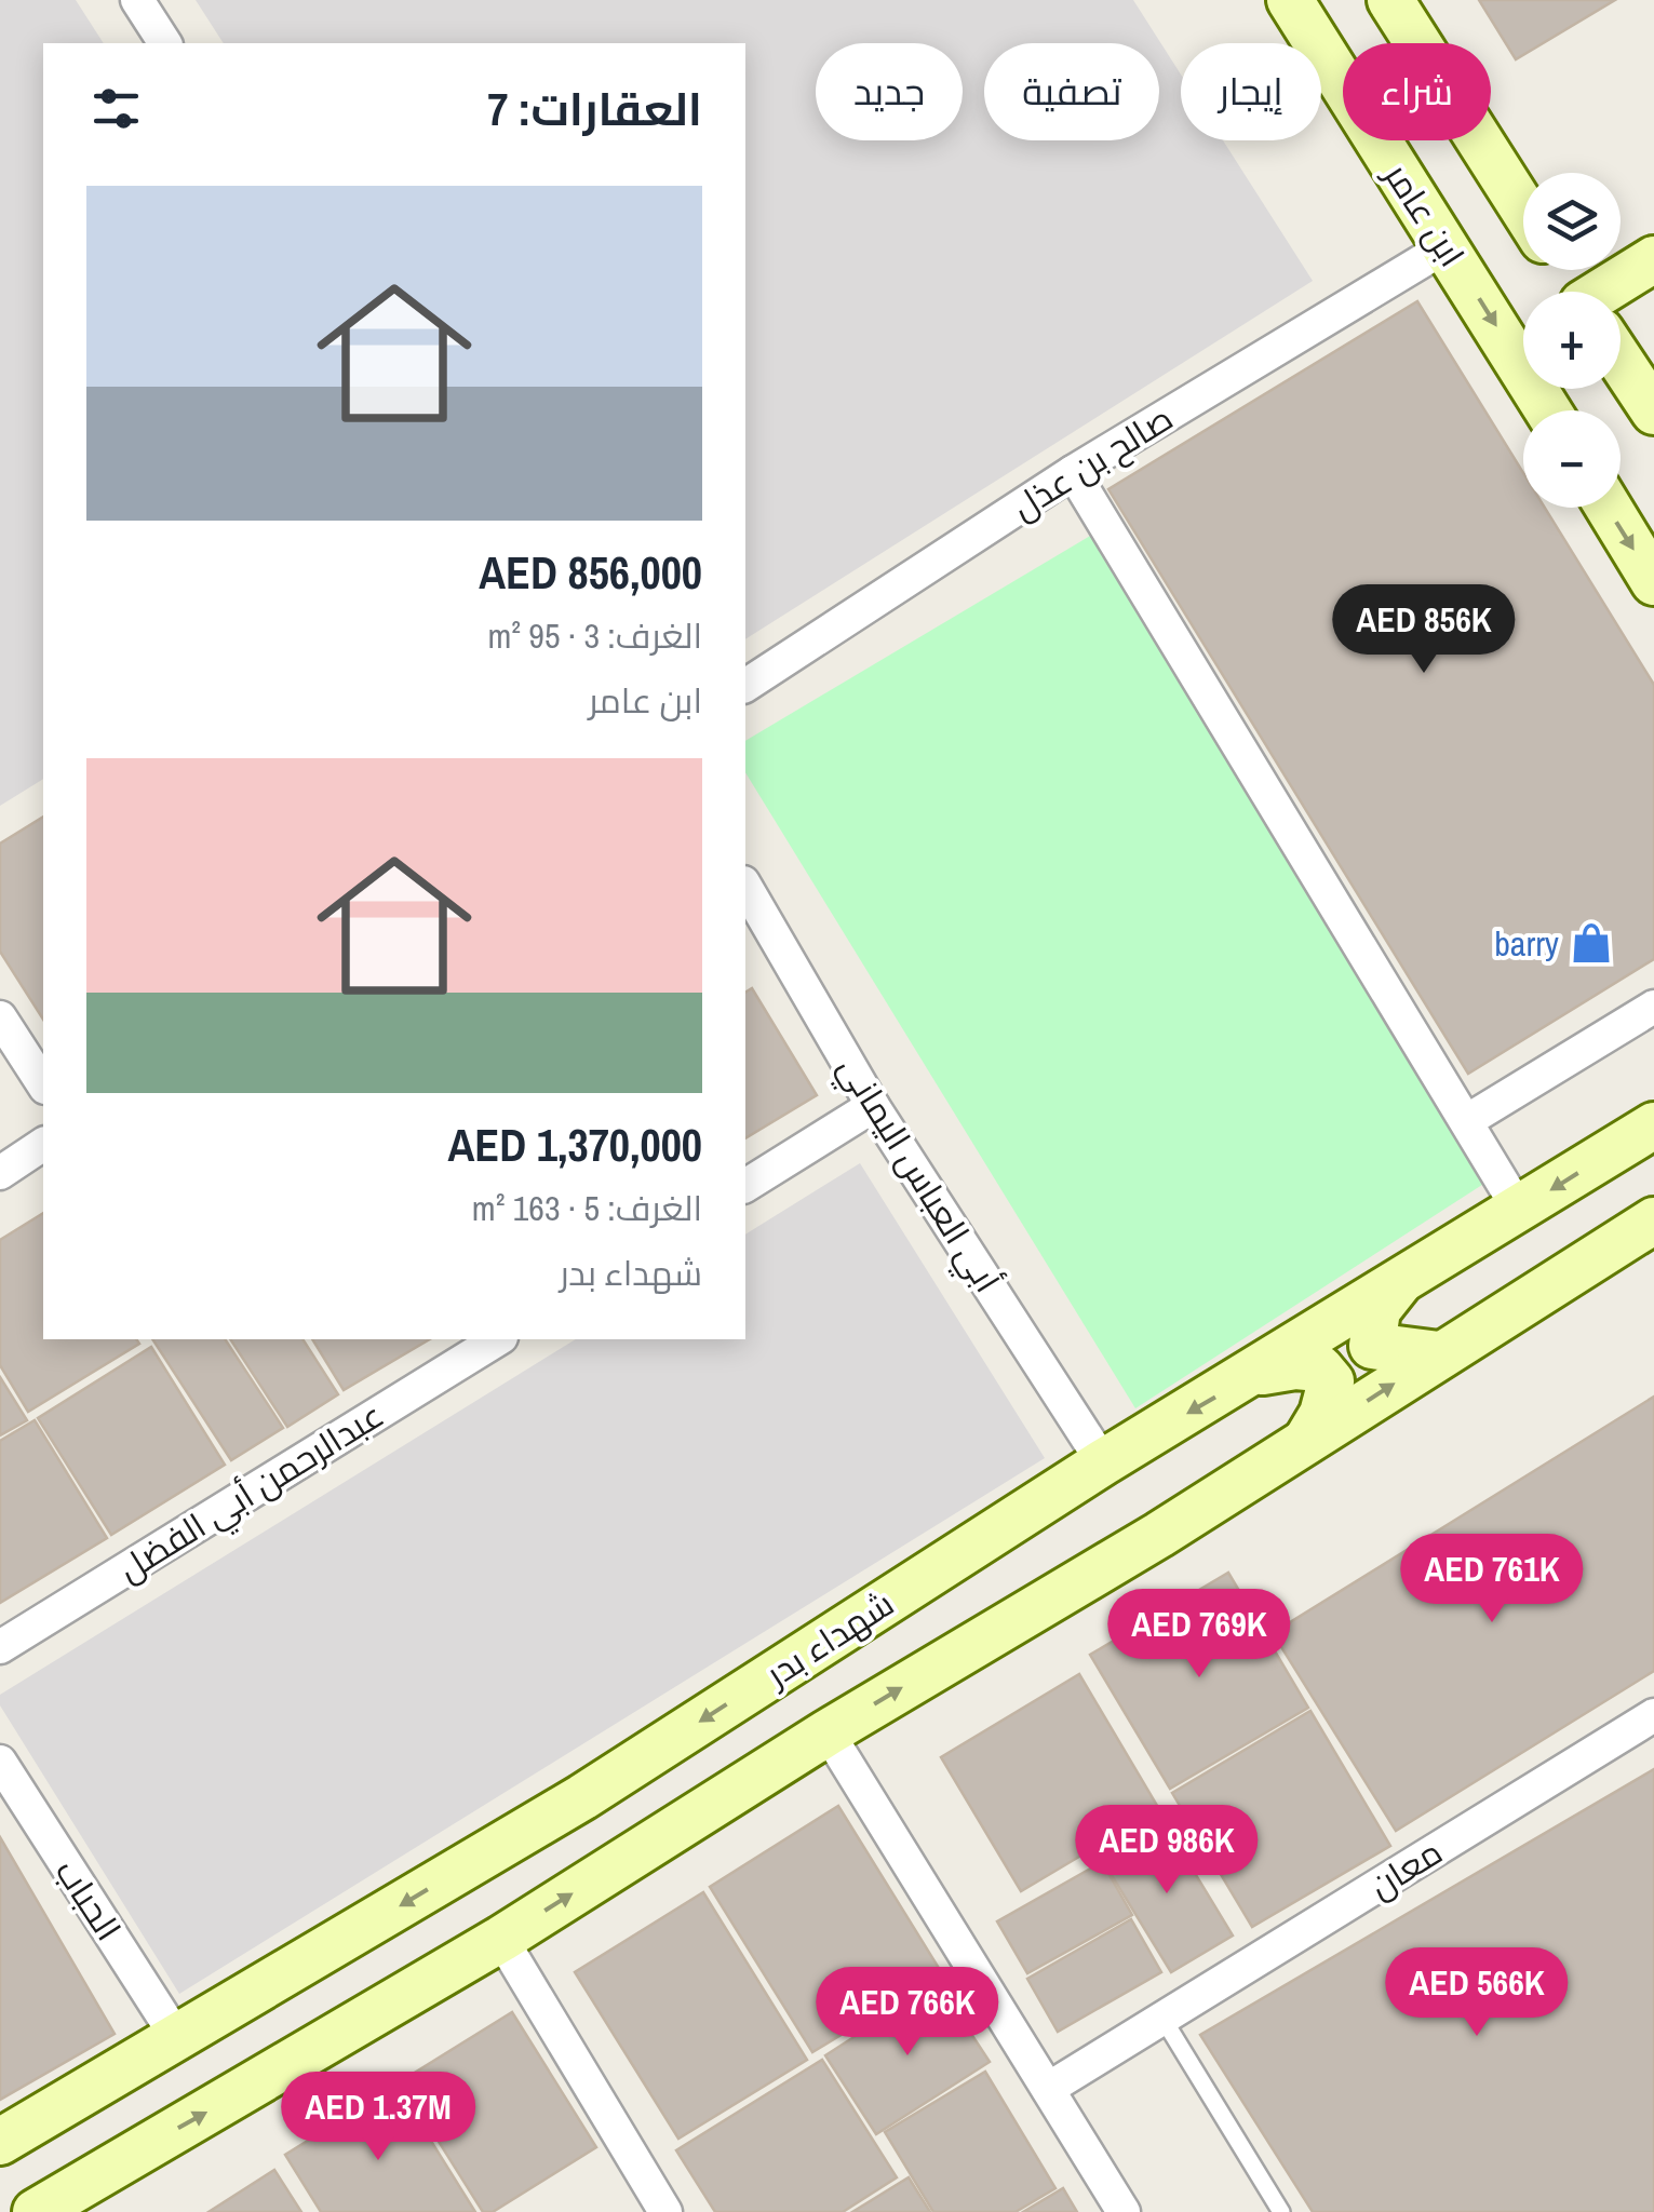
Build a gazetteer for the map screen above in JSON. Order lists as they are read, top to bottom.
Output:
{
  "streets": {
    "street": [
      "ابن عامر",
      "صالح بن عذل",
      "أبي العباس اليماني",
      "عبدالرحمن أبي الفضل",
      "شهداء بدر",
      "معان",
      "الحباب"
    ]
  },
  "crossings": [
    ["ابن عامر", "صالح بن عذل"],
    ["أبي العباس اليماني", "شهداء بدر"],
    ["شهداء بدر", "الحباب"]
  ],
  "one_way": ["ابن عامر"],
  "places": {
    "shop": ["barry"]
  },
  "page": {
    "chip": [
      "شراء",
      "إيجار",
      "تصفية",
      "جديد"
    ],
    "heading": "العقارات: 7",
    "map_buttons": ["+", "−"],
    "list": [
      {
        "name": "AED 856,000",
        "note": "الغرف: 3 · 95 m² · ابن عامر"
      },
      {
        "name": "AED 1,370,000",
        "note": "الغرف: 5 · 163 m² · شهداء بدر"
      }
    ],
    "price": [
      "AED 856K",
      "AED 761K",
      "AED 769K",
      "AED 986K",
      "AED 566K",
      "AED 766K",
      "AED 1.37M"
    ]
  }
}
